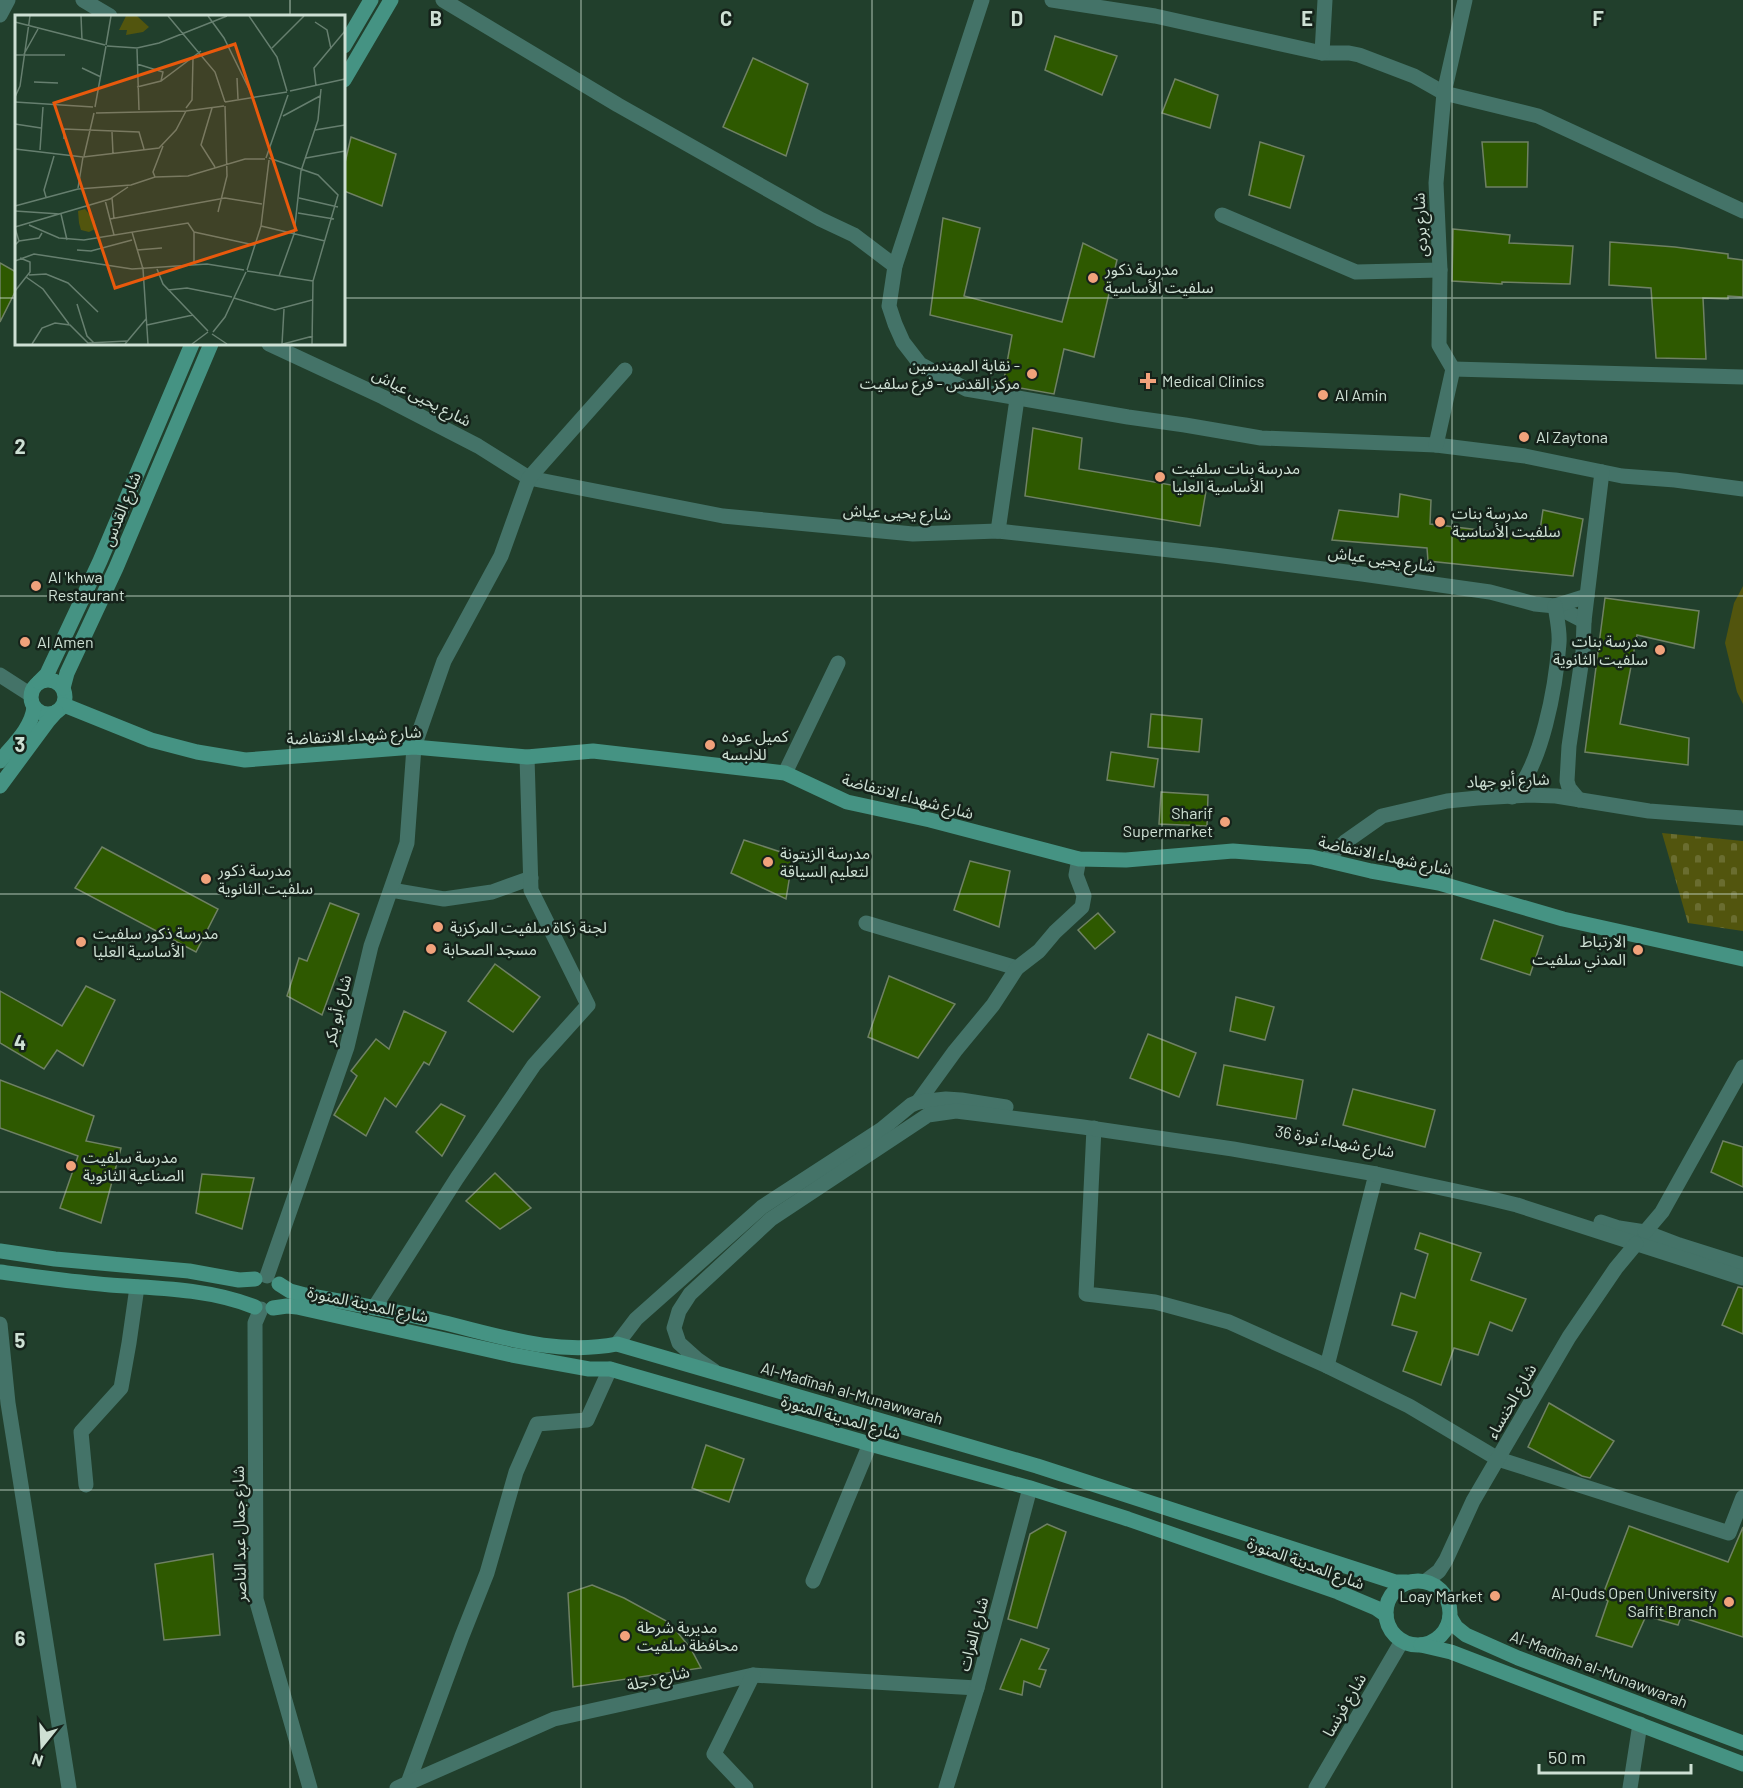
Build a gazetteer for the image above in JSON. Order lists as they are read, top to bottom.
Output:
{
  "streets": {
    "main road": [
      "شارع القدس",
      "شارع شهداء الانتفاضة",
      "شارع المدينة المنورة",
      "Al-Madīnah al-Munawwarah"
    ],
    "street": [
      "شارع بردى",
      "شارع يحيى عياش",
      "شارع أبو جهاد",
      "شارع أبو بكر",
      "شارع شهداء ثورة 36",
      "شارع الخنساء",
      "شارع جمال عبد الناصر",
      "شارع الفرات",
      "شارع دجلة",
      "شارع فرنسا"
    ]
  },
  "crossings": [
    ["شارع يحيى عياش", "شارع أبو بكر"],
    ["شارع القدس", "شارع شهداء الانتفاضة"],
    ["شارع شهداء الانتفاضة", "شارع أبو جهاد"],
    ["شارع شهداء الانتفاضة", "شارع أبو بكر"],
    ["شارع أبو بكر", "شارع المدينة المنورة"],
    ["شارع أبو بكر", "Al-Madīnah al-Munawwarah"],
    ["شارع أبو بكر", "شارع جمال عبد الناصر"],
    ["شارع شهداء ثورة 36", "Al-Madīnah al-Munawwarah"],
    ["شارع شهداء ثورة 36", "شارع الخنساء"],
    ["شارع المدينة المنورة", "Al-Madīnah al-Munawwarah"],
    ["شارع المدينة المنورة", "شارع الخنساء"],
    ["شارع المدينة المنورة", "شارع جمال عبد الناصر"],
    ["شارع المدينة المنورة", "شارع الفرات"],
    ["شارع المدينة المنورة", "شارع فرنسا"],
    ["Al-Madīnah al-Munawwarah", "شارع الخنساء"],
    ["Al-Madīnah al-Munawwarah", "شارع جمال عبد الناصر"],
    ["Al-Madīnah al-Munawwarah", "شارع فرنسا"],
    ["شارع الخنساء", "شارع فرنسا"],
    ["شارع الفرات", "شارع دجلة"]
  ],
  "places": {
    "other": [
      "مدرسة ذكور سلفيت الأساسية",
      "نقابة المهندسين - مركز القدس - فرع سلفيت",
      "Al Amin",
      "Al Zaytona",
      "مدرسة بنات سلفيت الأساسية العليا",
      "مدرسة بنات سلفيت الأساسية",
      "Al 'khwa Restaurant",
      "Al Amen",
      "مدرسة بنات سلفيت الثانوية",
      "كميل عوده للالبسه",
      "Sharif Supermarket",
      "مدرسة الزيتونة لتعليم السياقة",
      "مدرسة ذكور سلفيت الثانوية",
      "لجنة زكاة سلفيت المركزية",
      "مدرسة ذكور سلفيت الأساسية العليا",
      "مسجد الصحابة",
      "الارتباط المدني سلفيت",
      "مدرسة سلفيت الصناعية الثانوية",
      "Loay Market",
      "Al-Quds Open University Salfit Branch",
      "مديرية شرطة محافظة سلفيت"
    ],
    "health": ["Medical Clinics"]
  },
  "scale_bar": "50 m",
  "north": "bottom",
  "grid": {
    "columns": [
      "B",
      "C",
      "D",
      "E",
      "F"
    ],
    "rows": [
      "2",
      "3",
      "4",
      "5",
      "6"
    ]
  }
}
